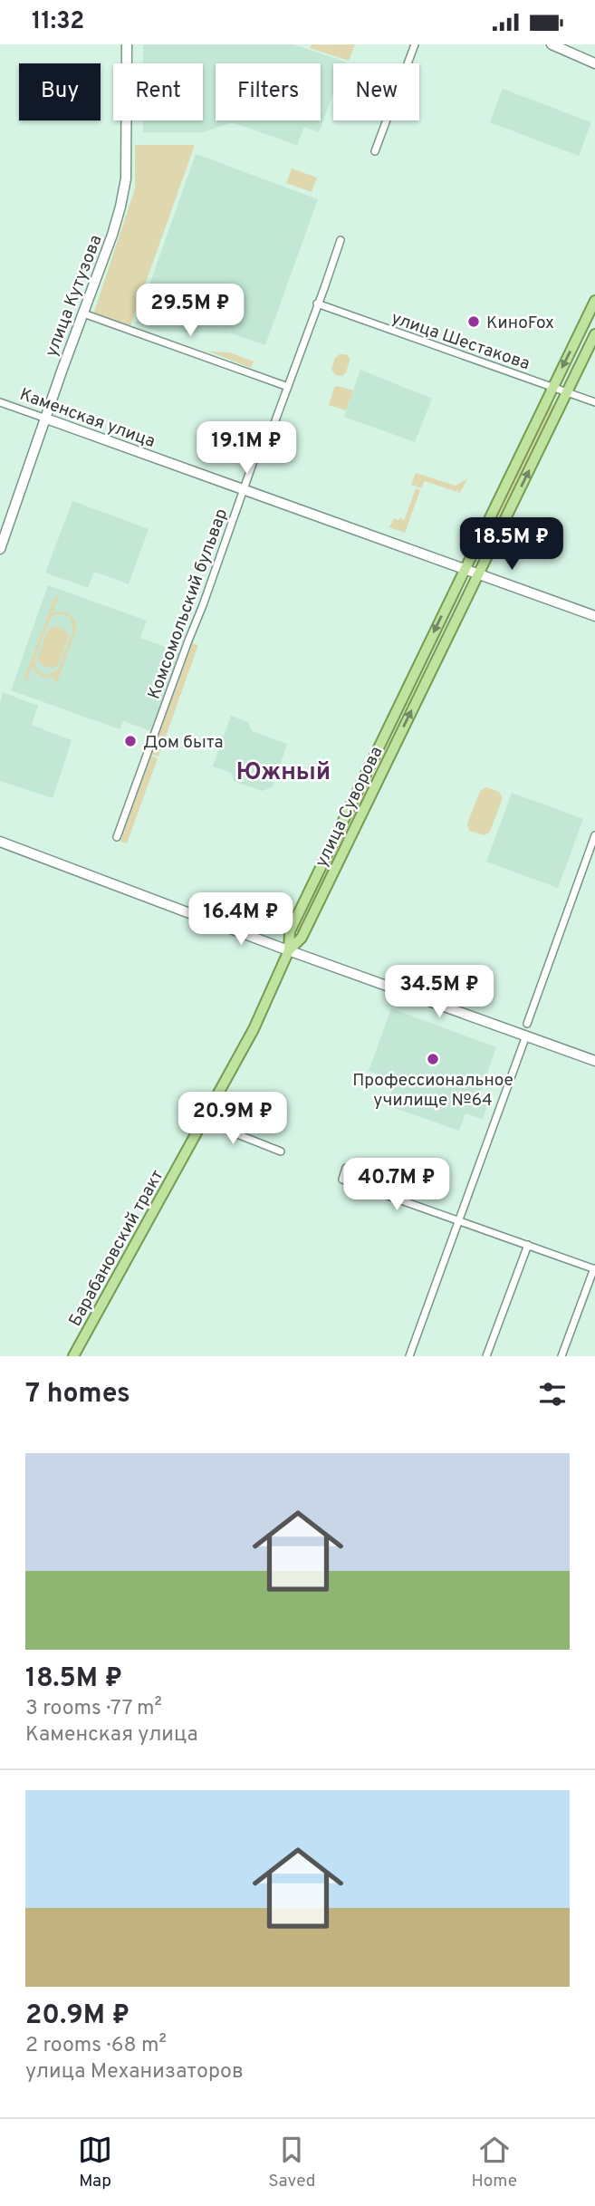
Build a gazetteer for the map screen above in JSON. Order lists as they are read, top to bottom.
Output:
{
  "streets": {
    "main road": ["улица Суворова", "Барабановский тракт"],
    "street": [
      "улица Кутузова",
      "улица Шестакова",
      "Каменская улица",
      "Комсомольский бульвар"
    ]
  },
  "crossings": [
    ["улица Кутузова", "Каменская улица"],
    ["улица Шестакова", "Комсомольский бульвар"],
    ["улица Шестакова", "улица Суворова"],
    ["Каменская улица", "Комсомольский бульвар"],
    ["Каменская улица", "улица Суворова"],
    ["улица Суворова", "Барабановский тракт"]
  ],
  "districts": ["Южный"],
  "places": ["КиноFox", "Дом быта", "Профессиональное училище №64"],
  "page": {
    "status": "11:32",
    "chip": [
      "Buy",
      "Rent",
      "Filters",
      "New"
    ],
    "price": [
      "29.5M ₽",
      "19.1M ₽",
      "18.5M ₽",
      "16.4M ₽",
      "34.5M ₽",
      "20.9M ₽",
      "40.7M ₽"
    ],
    "heading": "7 homes",
    "list": [
      {
        "name": "18.5M ₽",
        "note": "3 rooms · 77 m² · Каменская улица"
      },
      {
        "name": "20.9M ₽",
        "note": "2 rooms · 68 m² · улица Механизаторов"
      }
    ],
    "tabs": ["Map", "Saved", "Home"]
  }
}
